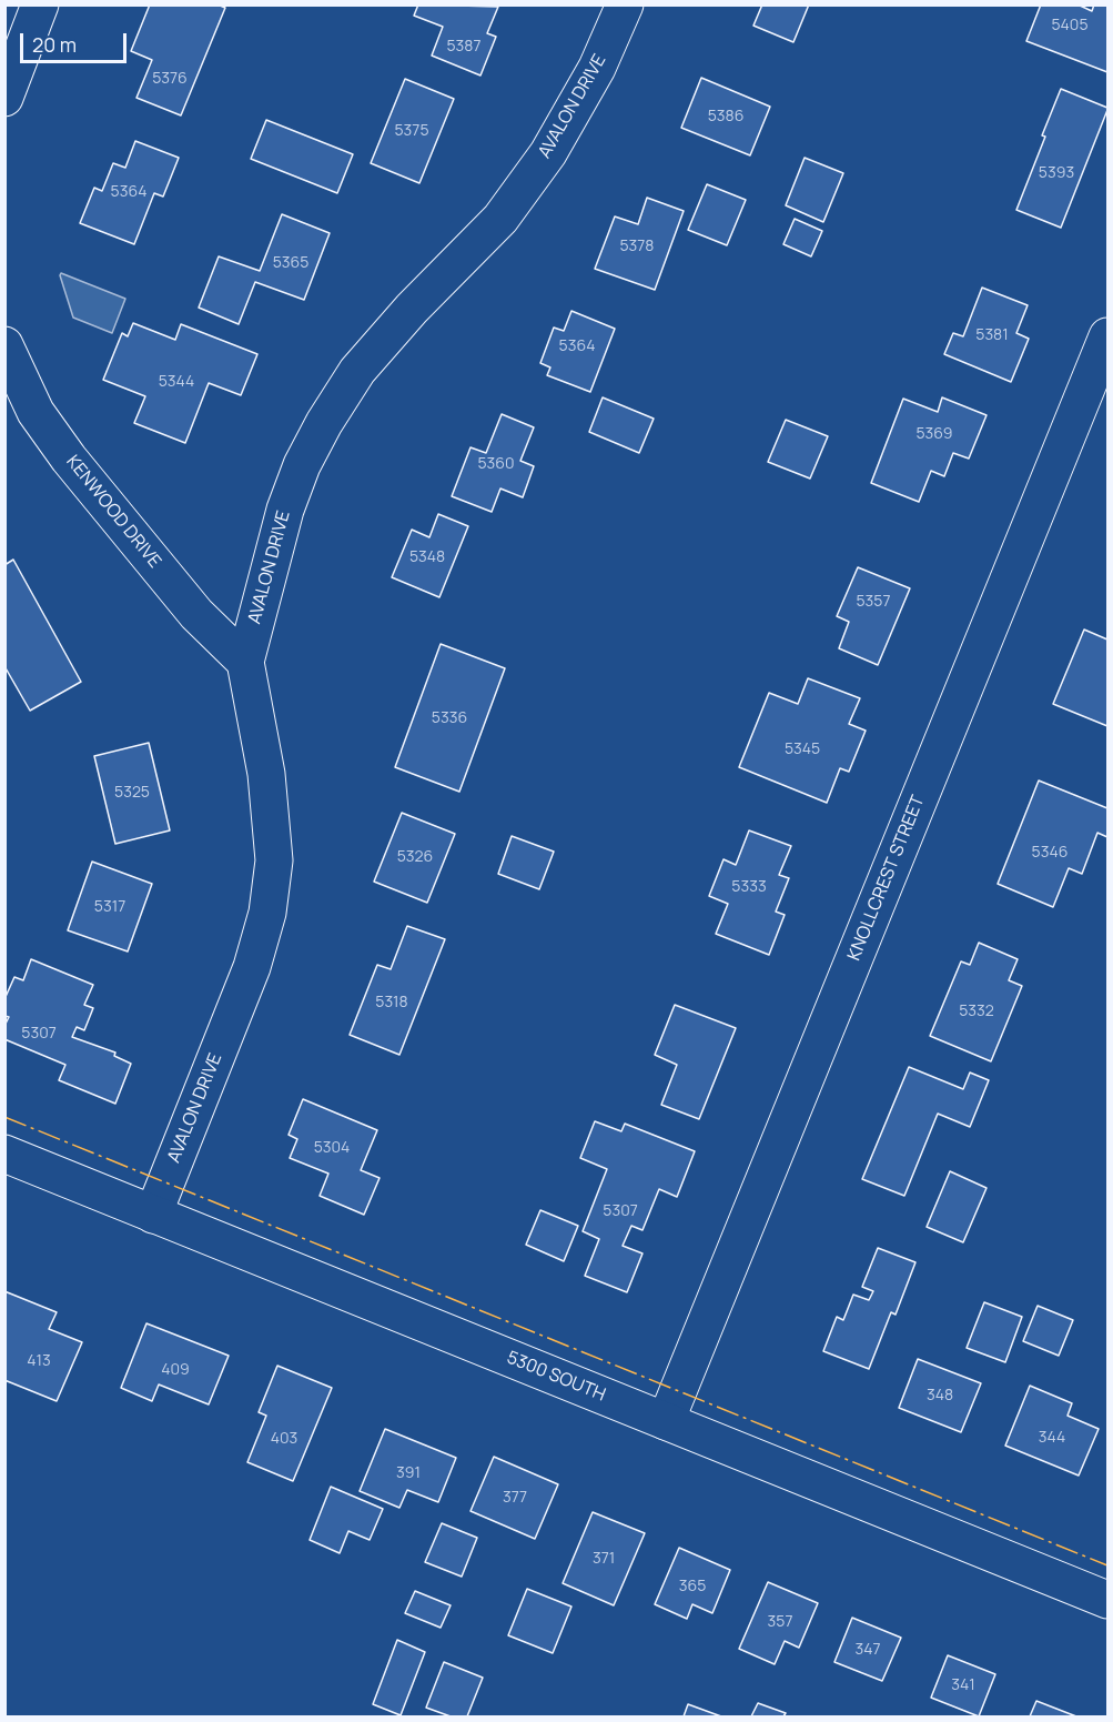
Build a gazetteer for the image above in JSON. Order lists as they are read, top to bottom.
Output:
{
  "streets": {
    "street": [
      "AVALON DRIVE",
      "KENWOOD DRIVE",
      "KNOLLCREST STREET",
      "5300 SOUTH"
    ]
  },
  "crossings": [
    ["AVALON DRIVE", "KENWOOD DRIVE"],
    ["AVALON DRIVE", "5300 SOUTH"],
    ["KNOLLCREST STREET", "5300 SOUTH"]
  ],
  "house_numbers": [
    "5405",
    "5387",
    "5376",
    "5386",
    "5375",
    "5393",
    "5364",
    "5378",
    "5365",
    "5381",
    "5364",
    "5344",
    "5369",
    "5360",
    "5348",
    "5357",
    "5336",
    "5345",
    "5325",
    "5346",
    "5326",
    "5333",
    "5317",
    "5318",
    "5332",
    "5307",
    "5304",
    "5307",
    "413",
    "409",
    "348",
    "344",
    "403",
    "391",
    "377",
    "371",
    "365",
    "357",
    "347",
    "341"
  ],
  "scale_bar": "20 m"
}
